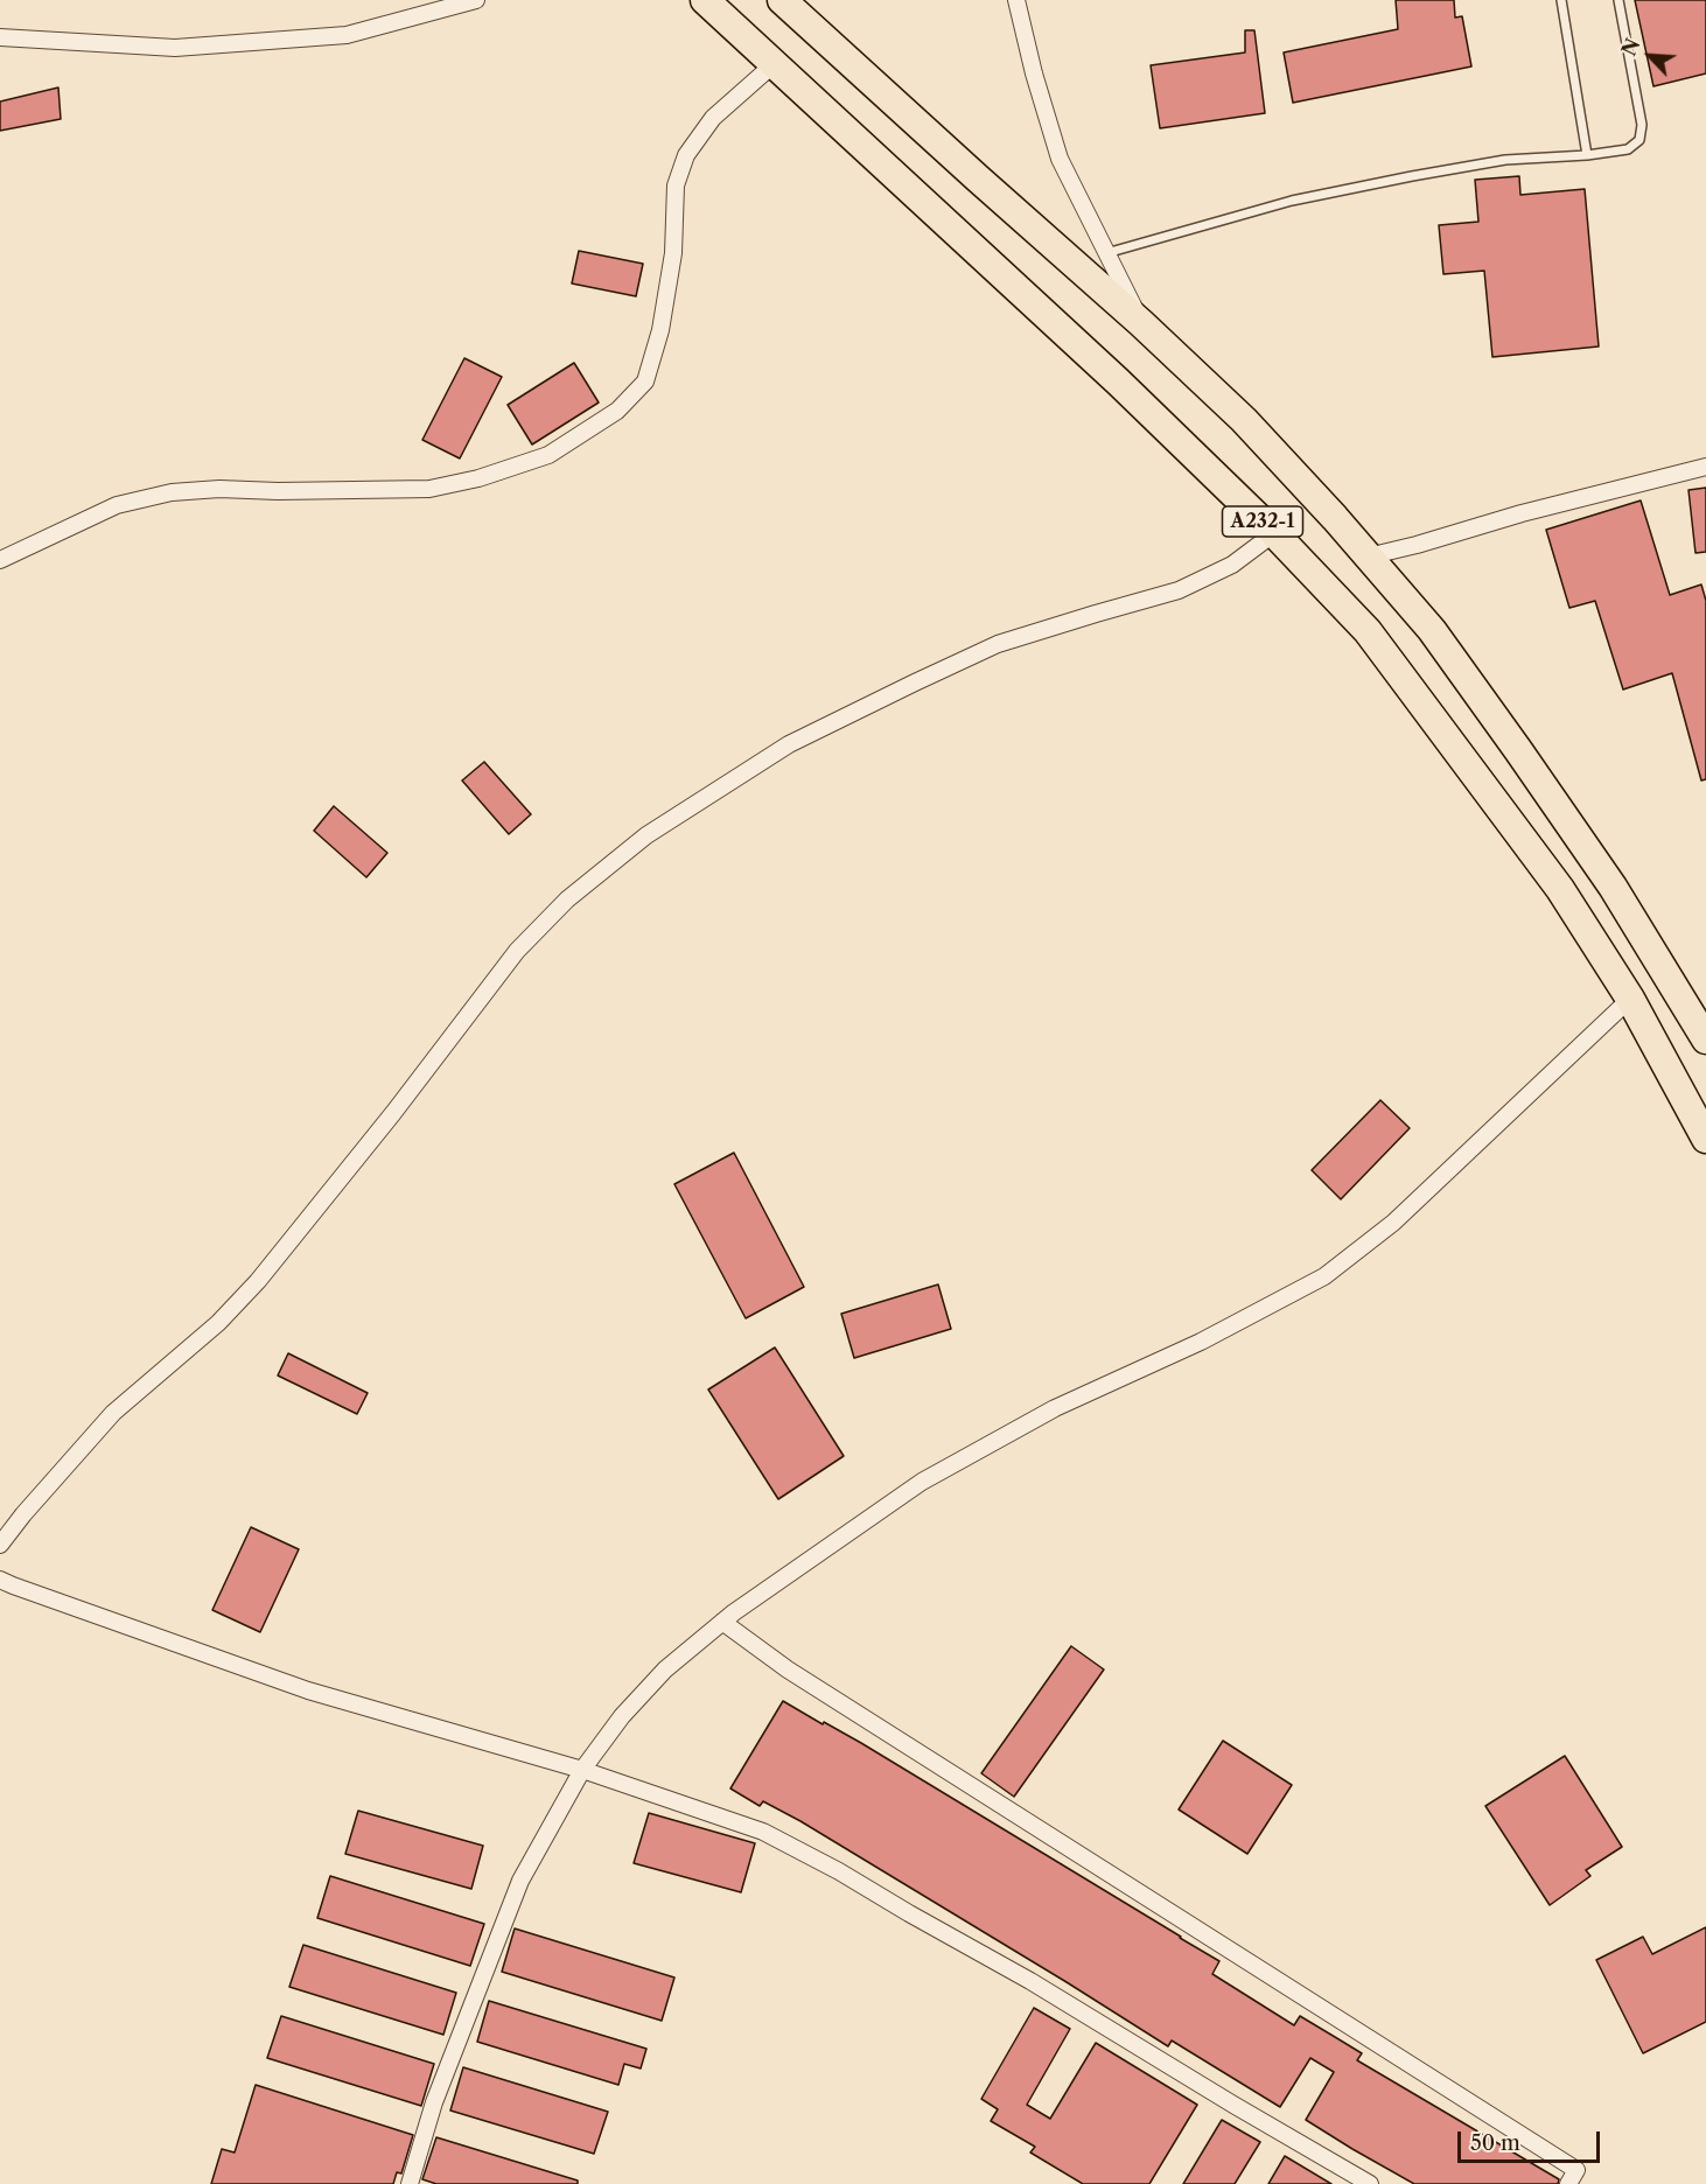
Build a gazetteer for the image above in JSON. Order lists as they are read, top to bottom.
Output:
{
  "streets": {
    "highway": ["A232-1"]
  },
  "scale_bar": "50 m",
  "north": "top left"
}
